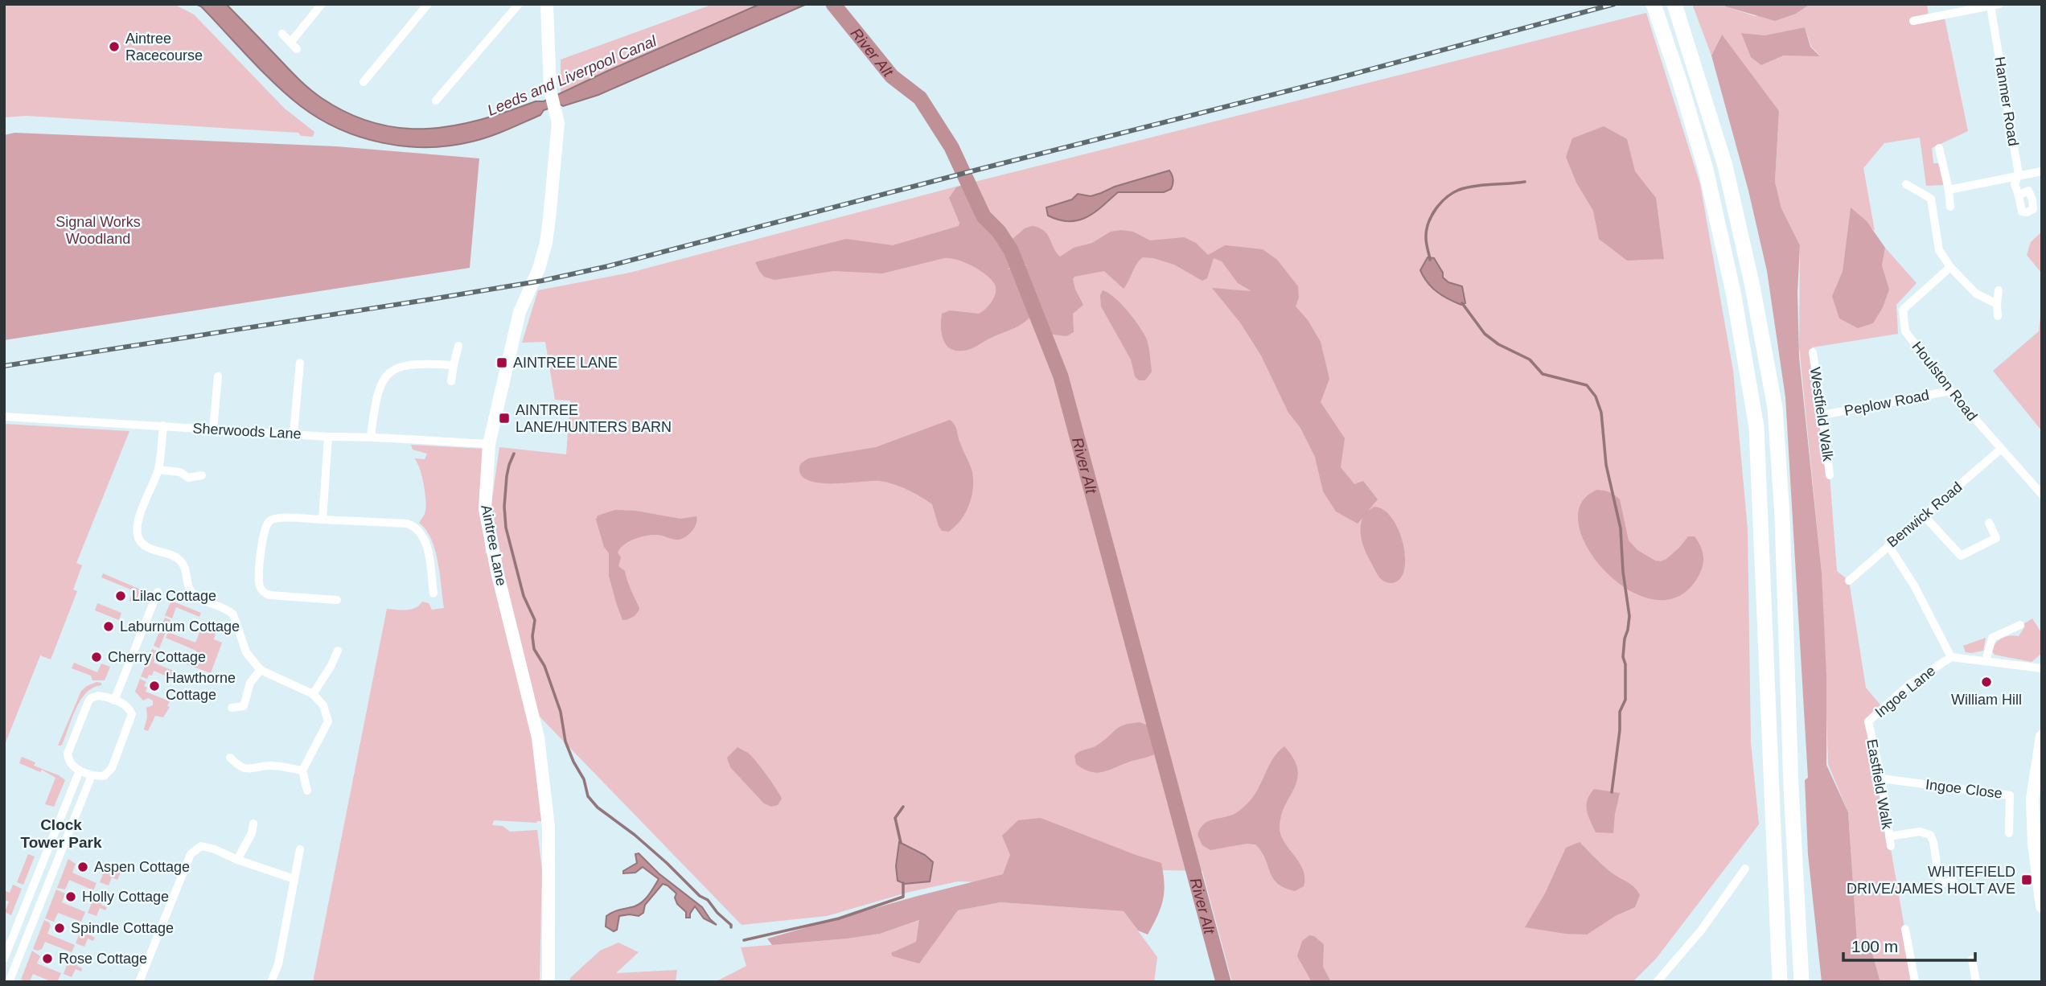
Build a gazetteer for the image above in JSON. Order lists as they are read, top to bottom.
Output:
{
  "streets": {
    "main road": ["Aintree Lane"],
    "street": [
      "Hanmer Road",
      "Houlston Road",
      "Peplow Road",
      "Westfield Walk",
      "Sherwoods Lane",
      "Benwick Road",
      "Ingoe Lane",
      "Eastfield Walk",
      "Ingoe Close"
    ]
  },
  "crossings": [
    ["Houlston Road", "Peplow Road"],
    ["Houlston Road", "Benwick Road"],
    ["Peplow Road", "Westfield Walk"],
    ["Sherwoods Lane", "Aintree Lane"],
    ["Ingoe Lane", "Eastfield Walk"],
    ["Eastfield Walk", "Ingoe Close"]
  ],
  "districts": ["Clock Tower Park"],
  "water": ["River Alt", "Leeds and Liverpool Canal"],
  "parks": ["Signal Works Woodland"],
  "places": {
    "other": [
      "Aintree Racecourse",
      "Lilac Cottage",
      "Laburnum Cottage",
      "Cherry Cottage",
      "William Hill",
      "Hawthorne Cottage",
      "Aspen Cottage",
      "Holly Cottage",
      "Spindle Cottage",
      "Rose Cottage"
    ],
    "transit": ["AINTREE LANE", "AINTREE LANE/HUNTERS BARN", "WHITEFIELD DRIVE/JAMES HOLT AVE"]
  },
  "scale_bar": "100 m"
}
